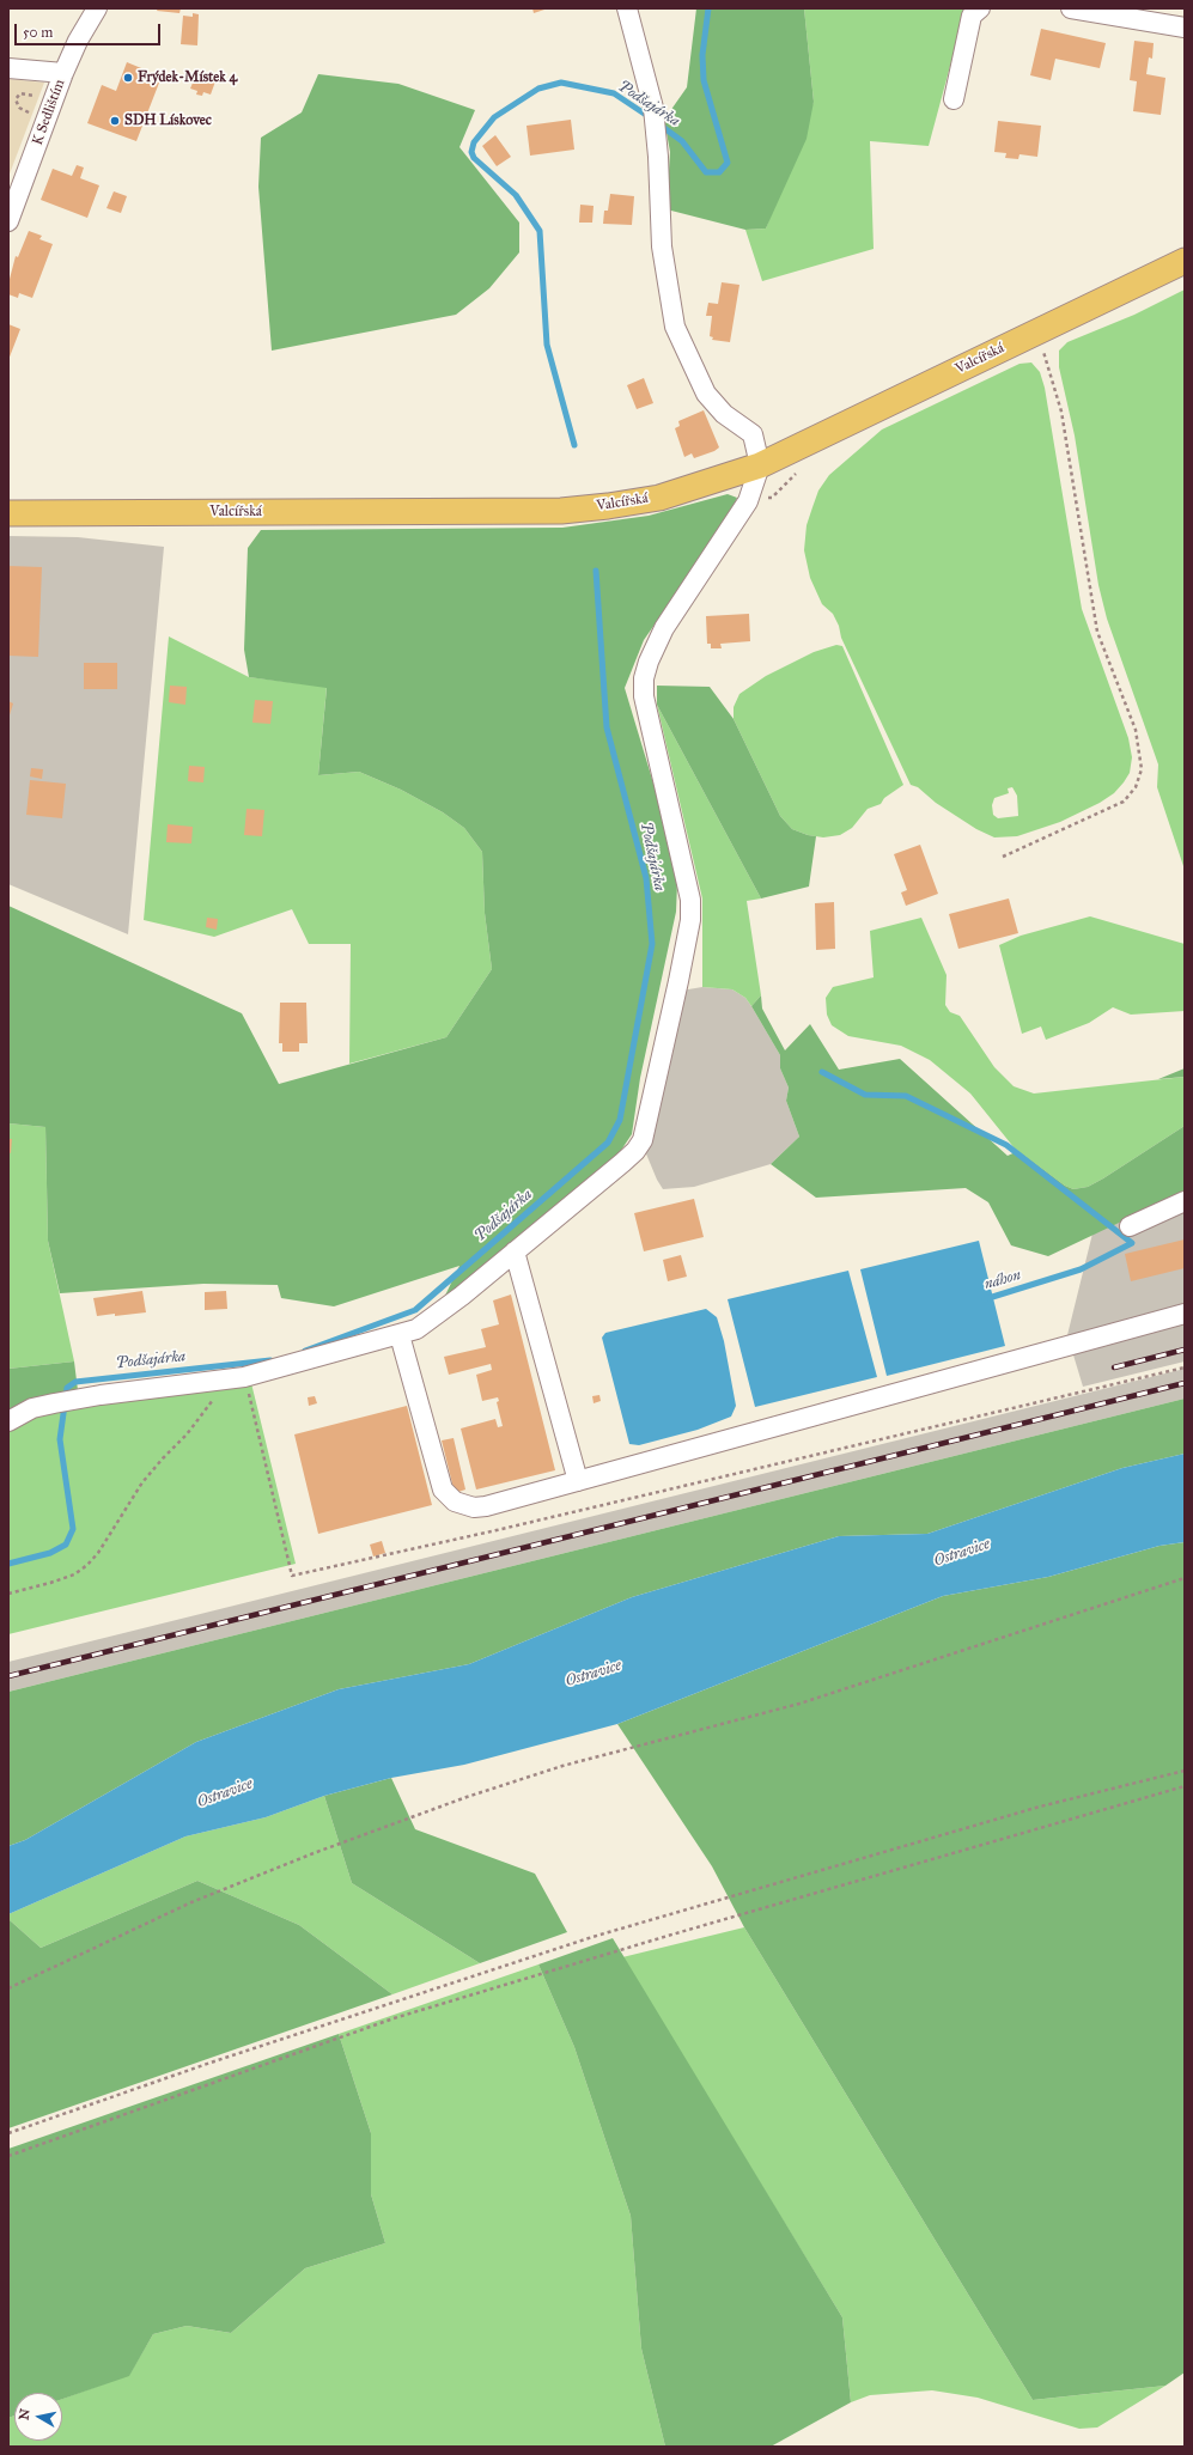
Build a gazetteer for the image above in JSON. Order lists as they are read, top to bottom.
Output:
{
  "streets": {
    "main road": ["Valcířská"],
    "street": ["K Sedlištím"]
  },
  "water": ["Podšajárka", "náhon", "Ostravice"],
  "places": ["Frýdek-Místek 4", "SDH Lískovec"],
  "scale_bar": "50 m",
  "north": "left"
}
